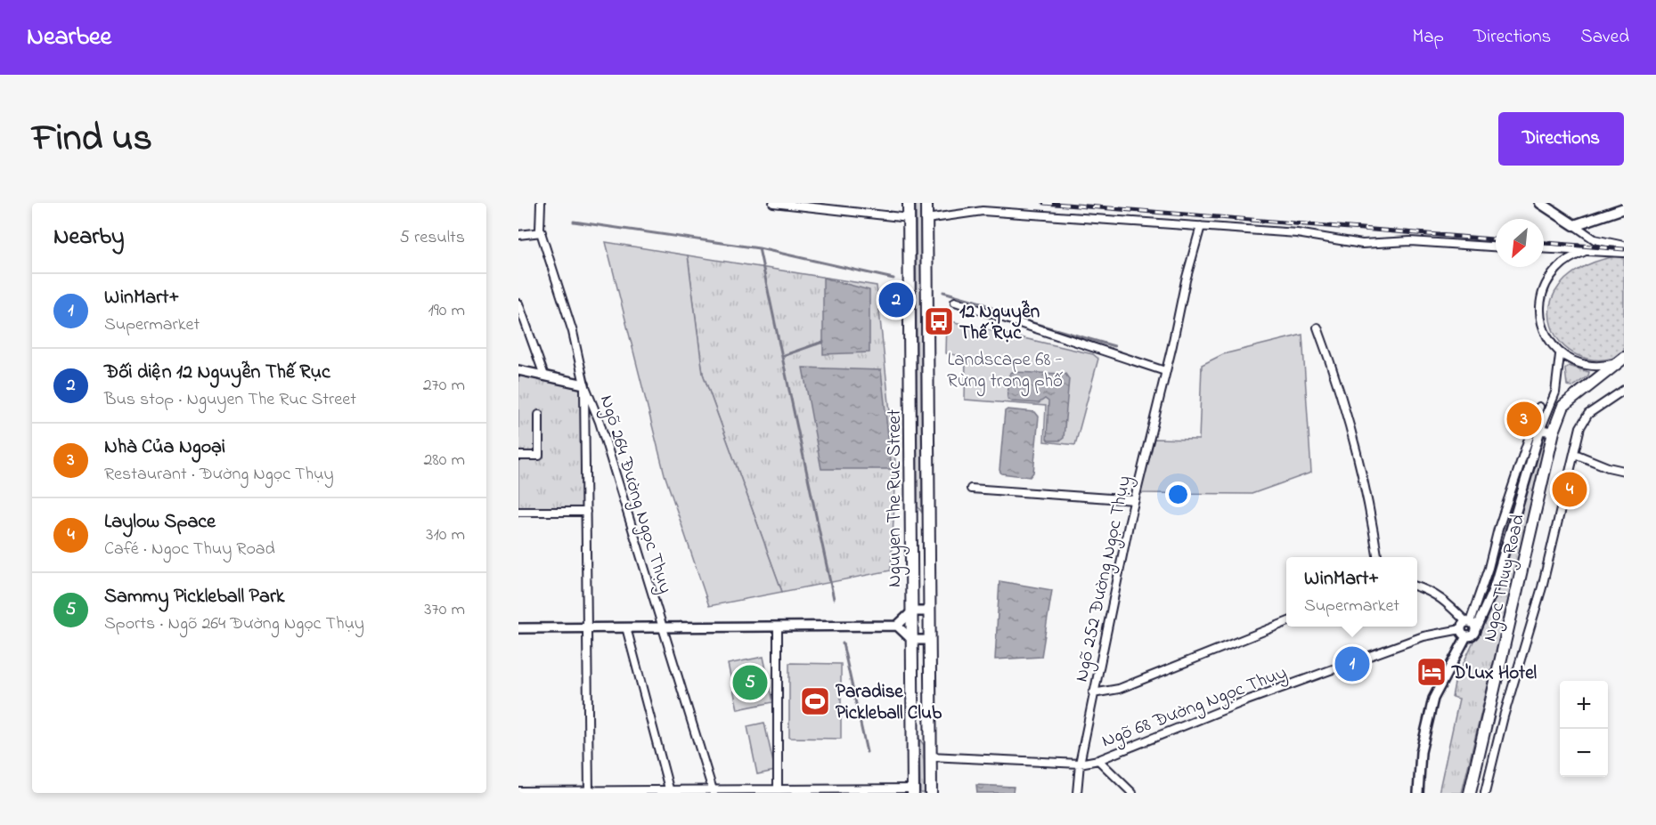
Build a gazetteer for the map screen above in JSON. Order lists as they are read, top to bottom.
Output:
{
  "streets": {
    "main road": ["Nguyen The Ruc Street", "Ngoc Thuy Road"],
    "street": ["Ngõ 264 Đường Ngọc Thụy", "Ngõ 252 Đường Ngọc Thụy", "Ngõ 68 Đường Ngọc Thụy"]
  },
  "crossings": [
    ["Nguyen The Ruc Street", "Ngõ 68 Đường Ngọc Thụy"],
    ["Ngoc Thuy Road", "Ngõ 68 Đường Ngọc Thụy"],
    ["Ngõ 252 Đường Ngọc Thụy", "Ngõ 68 Đường Ngọc Thụy"]
  ],
  "parks": ["Landscape 68 - Rừng trong phố"],
  "places": {
    "bus stop": ["12 Nguyễn Thế Rục"],
    "hotel": ["D'Lux Hotel"],
    "sports": ["Paradise Pickleball Club"]
  },
  "north": "bottom left",
  "page": {
    "header": "Nearbee",
    "nav": ["Map", "Directions", "Saved"],
    "title": "Find us",
    "buttons": "Directions",
    "heading": ["Nearby", "5 results"],
    "list": [
      {
        "mark": "1",
        "name": "WinMart+",
        "note": "Supermarket",
        "value": "190 m"
      },
      {
        "mark": "2",
        "name": "Đối diện 12 Nguyễn Thế Rục",
        "note": "Bus stop · Nguyen The Ruc Street",
        "value": "270 m"
      },
      {
        "mark": "3",
        "name": "Nhà Của Ngoại",
        "note": "Restaurant · Đường Ngọc Thụy",
        "value": "280 m"
      },
      {
        "mark": "4",
        "name": "Laylow Space",
        "note": "Café · Ngoc Thuy Road",
        "value": "310 m"
      },
      {
        "mark": "5",
        "name": "Sammy Pickleball Park",
        "note": "Sports · Ngõ 264 Đường Ngọc Thụy",
        "value": "370 m"
      }
    ],
    "pins": [
      "2",
      "3",
      "4",
      "1",
      "5"
    ],
    "popup": ["WinMart+", "Supermarket"],
    "map_buttons": ["+", "−"]
  }
}
